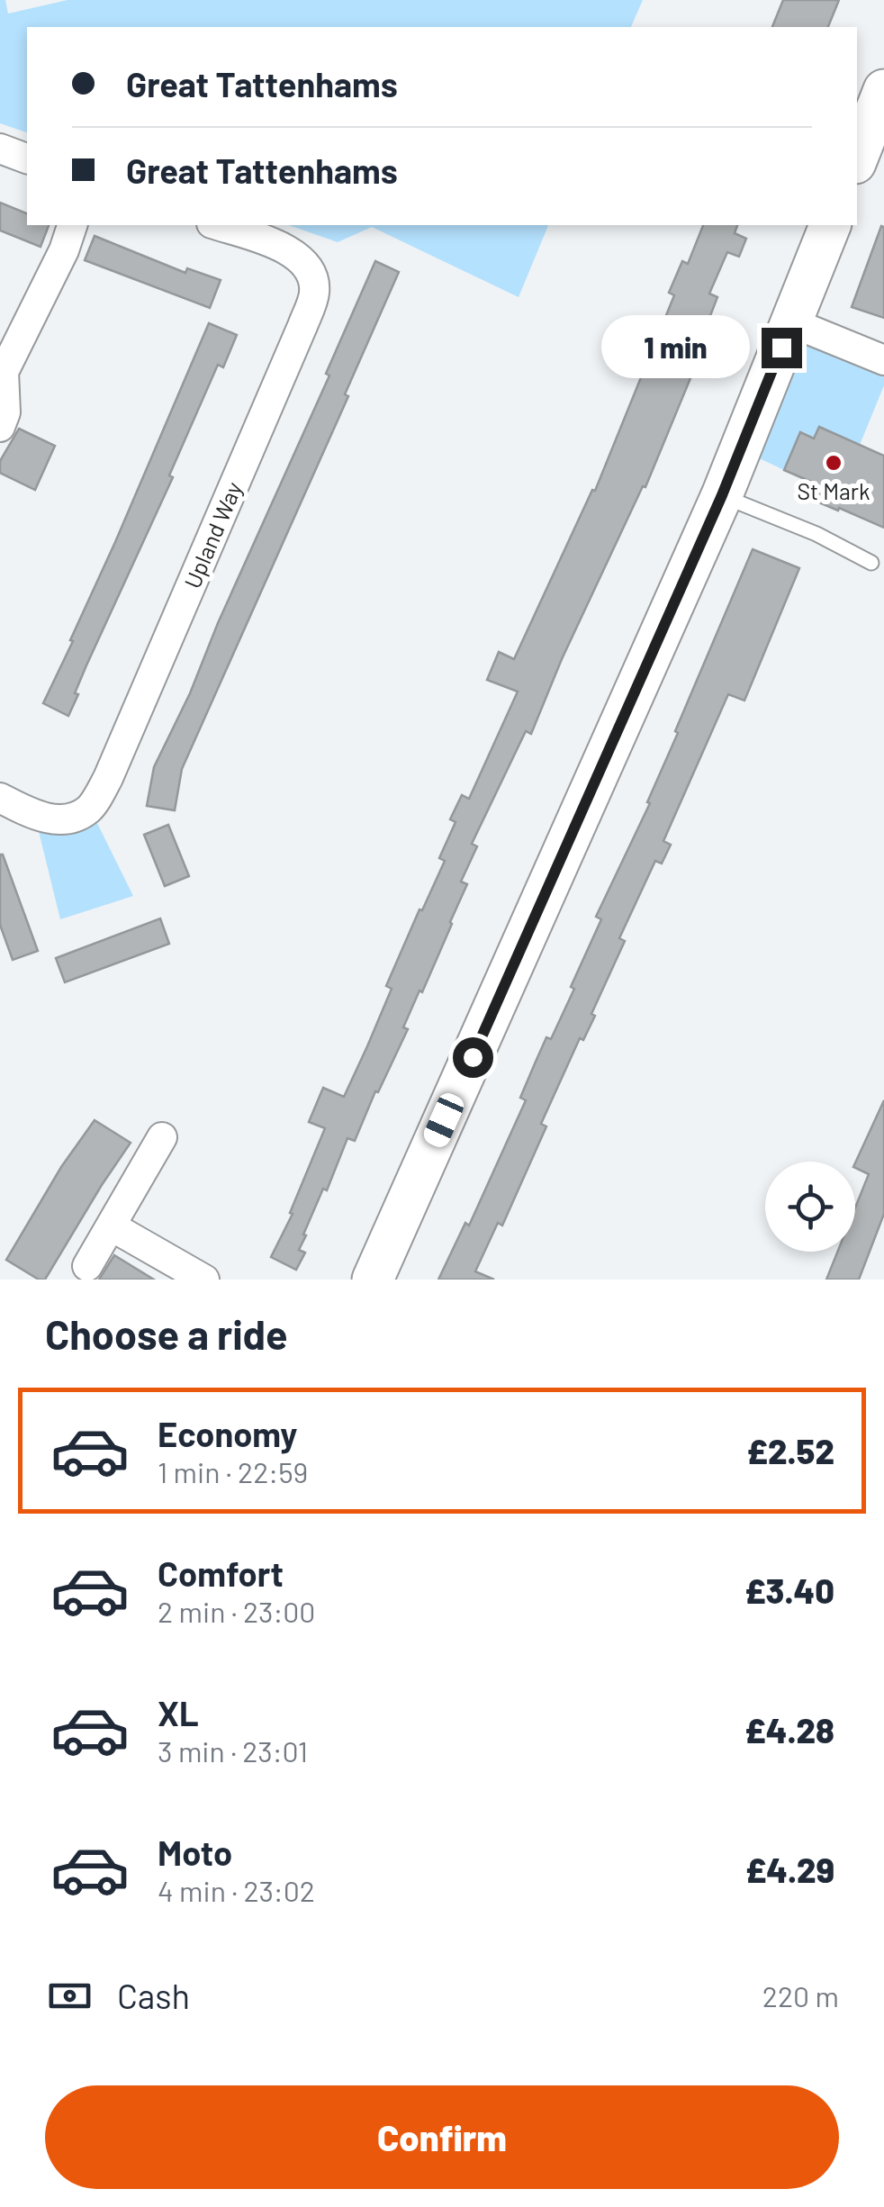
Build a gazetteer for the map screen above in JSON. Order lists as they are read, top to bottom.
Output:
{
  "streets": {
    "street": ["Upland Way"]
  },
  "places": ["St Mark"],
  "page": {
    "banner": ["Great Tattenhams", "Great Tattenhams"],
    "bubble": "1 min",
    "heading": "Choose a ride",
    "list": [
      {
        "name": "Economy",
        "note": "1 min · 22:59",
        "value": "£2.52"
      },
      {
        "name": "Comfort",
        "note": "2 min · 23:00",
        "value": "£3.40"
      },
      {
        "name": "XL",
        "note": "3 min · 23:01",
        "value": "£4.28"
      },
      {
        "name": "Moto",
        "note": "4 min · 23:02",
        "value": "£4.29"
      }
    ],
    "pay": ["Cash", "220 m"],
    "buttons": "Confirm"
  }
}
